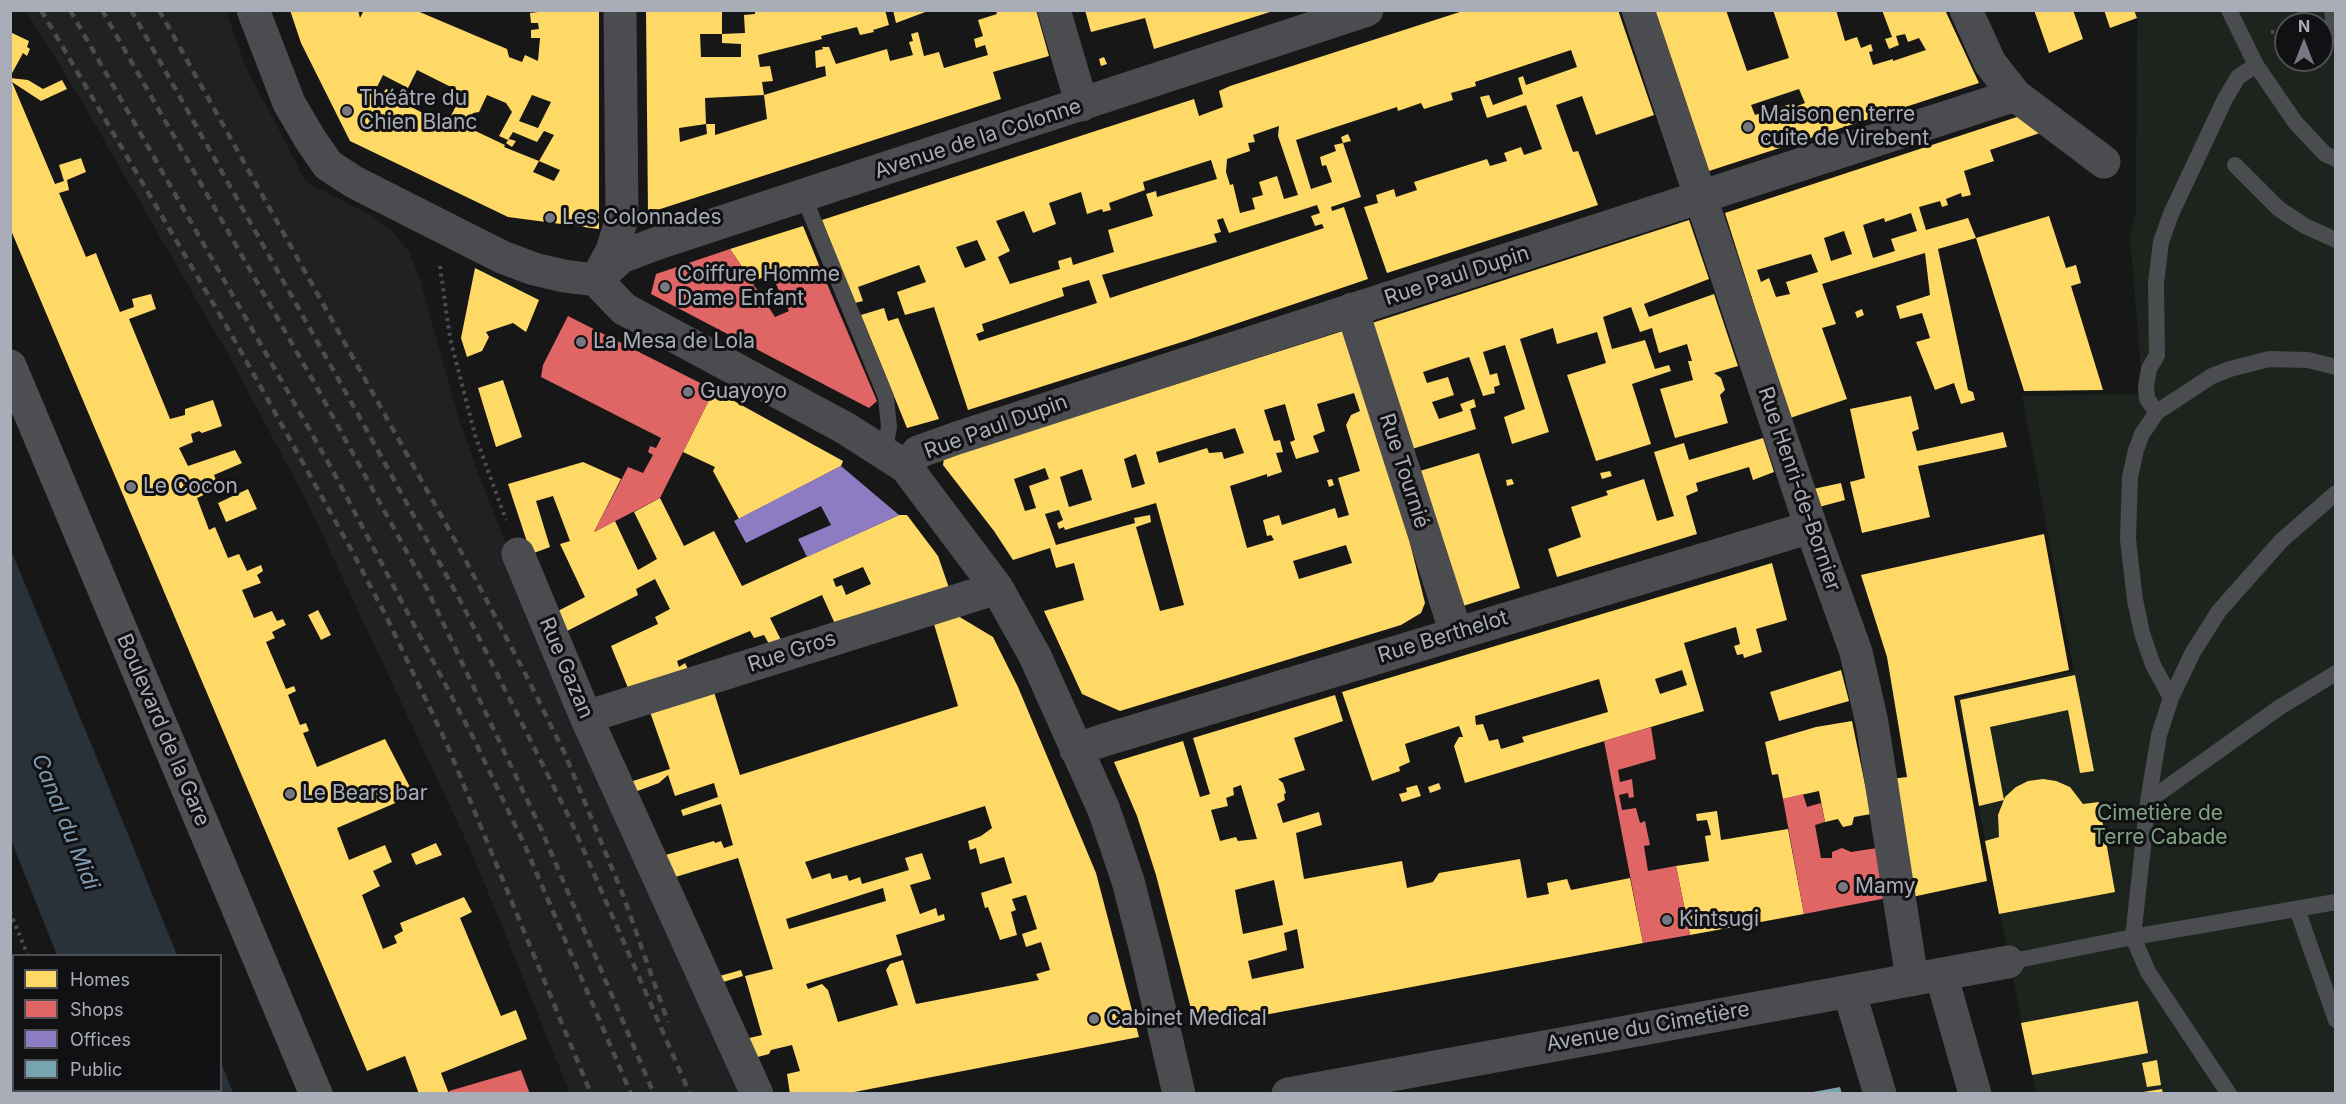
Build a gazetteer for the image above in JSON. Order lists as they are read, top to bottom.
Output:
{
  "streets": {
    "main road": ["Boulevard de la Gare"],
    "street": [
      "Avenue de la Colonne",
      "Rue Paul Dupin",
      "Rue Tournié",
      "Rue Henri-de-Bornier",
      "Rue Berthelot",
      "Rue Gros",
      "Rue Gazan",
      "Avenue du Cimetière"
    ]
  },
  "crossings": [
    ["Rue Paul Dupin", "Rue Tournié"],
    ["Rue Paul Dupin", "Rue Henri-de-Bornier"],
    ["Rue Tournié", "Rue Berthelot"],
    ["Rue Henri-de-Bornier", "Rue Berthelot"],
    ["Rue Henri-de-Bornier", "Avenue du Cimetière"],
    ["Rue Gros", "Rue Gazan"]
  ],
  "water": ["Canal du Midi"],
  "parks": ["Cimetière de Terre Cabade"],
  "places": [
    "Théâtre du Chien Blanc",
    "Maison en terre cuite de Virebent",
    "Les Colonnades",
    "Coiffure Homme Dame Enfant",
    "La Mesa de Lola",
    "Guayoyo",
    "Le Cocon",
    "Le Bears bar",
    "Mamy",
    "Kintsugi",
    "Cabinet Medical"
  ],
  "legend": [
    "Homes",
    "Shops",
    "Offices",
    "Public"
  ],
  "north": "top"
}
